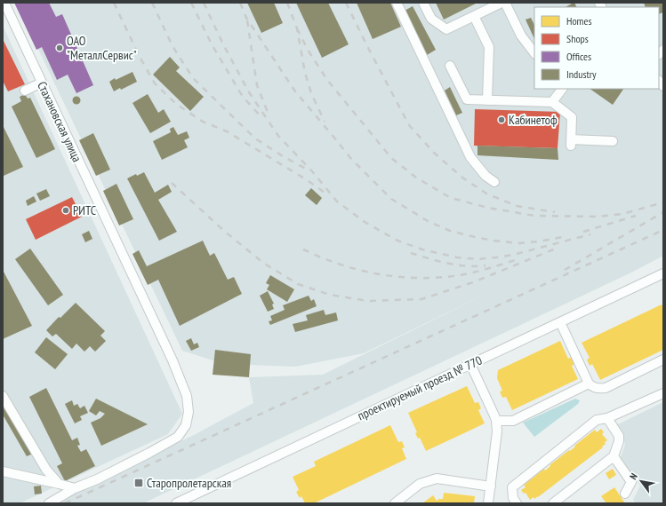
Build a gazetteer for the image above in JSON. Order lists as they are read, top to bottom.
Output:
{
  "streets": {
    "street": ["Стахановская улица", "проектируемый проезд № 770"]
  },
  "places": {
    "other": ["ОАО \"МеталлСервис\"", "Кабинетоф", "РИТС"],
    "transit": ["Старопролетарская"]
  },
  "legend": [
    "Homes",
    "Shops",
    "Offices",
    "Industry"
  ],
  "north": "top left"
}
